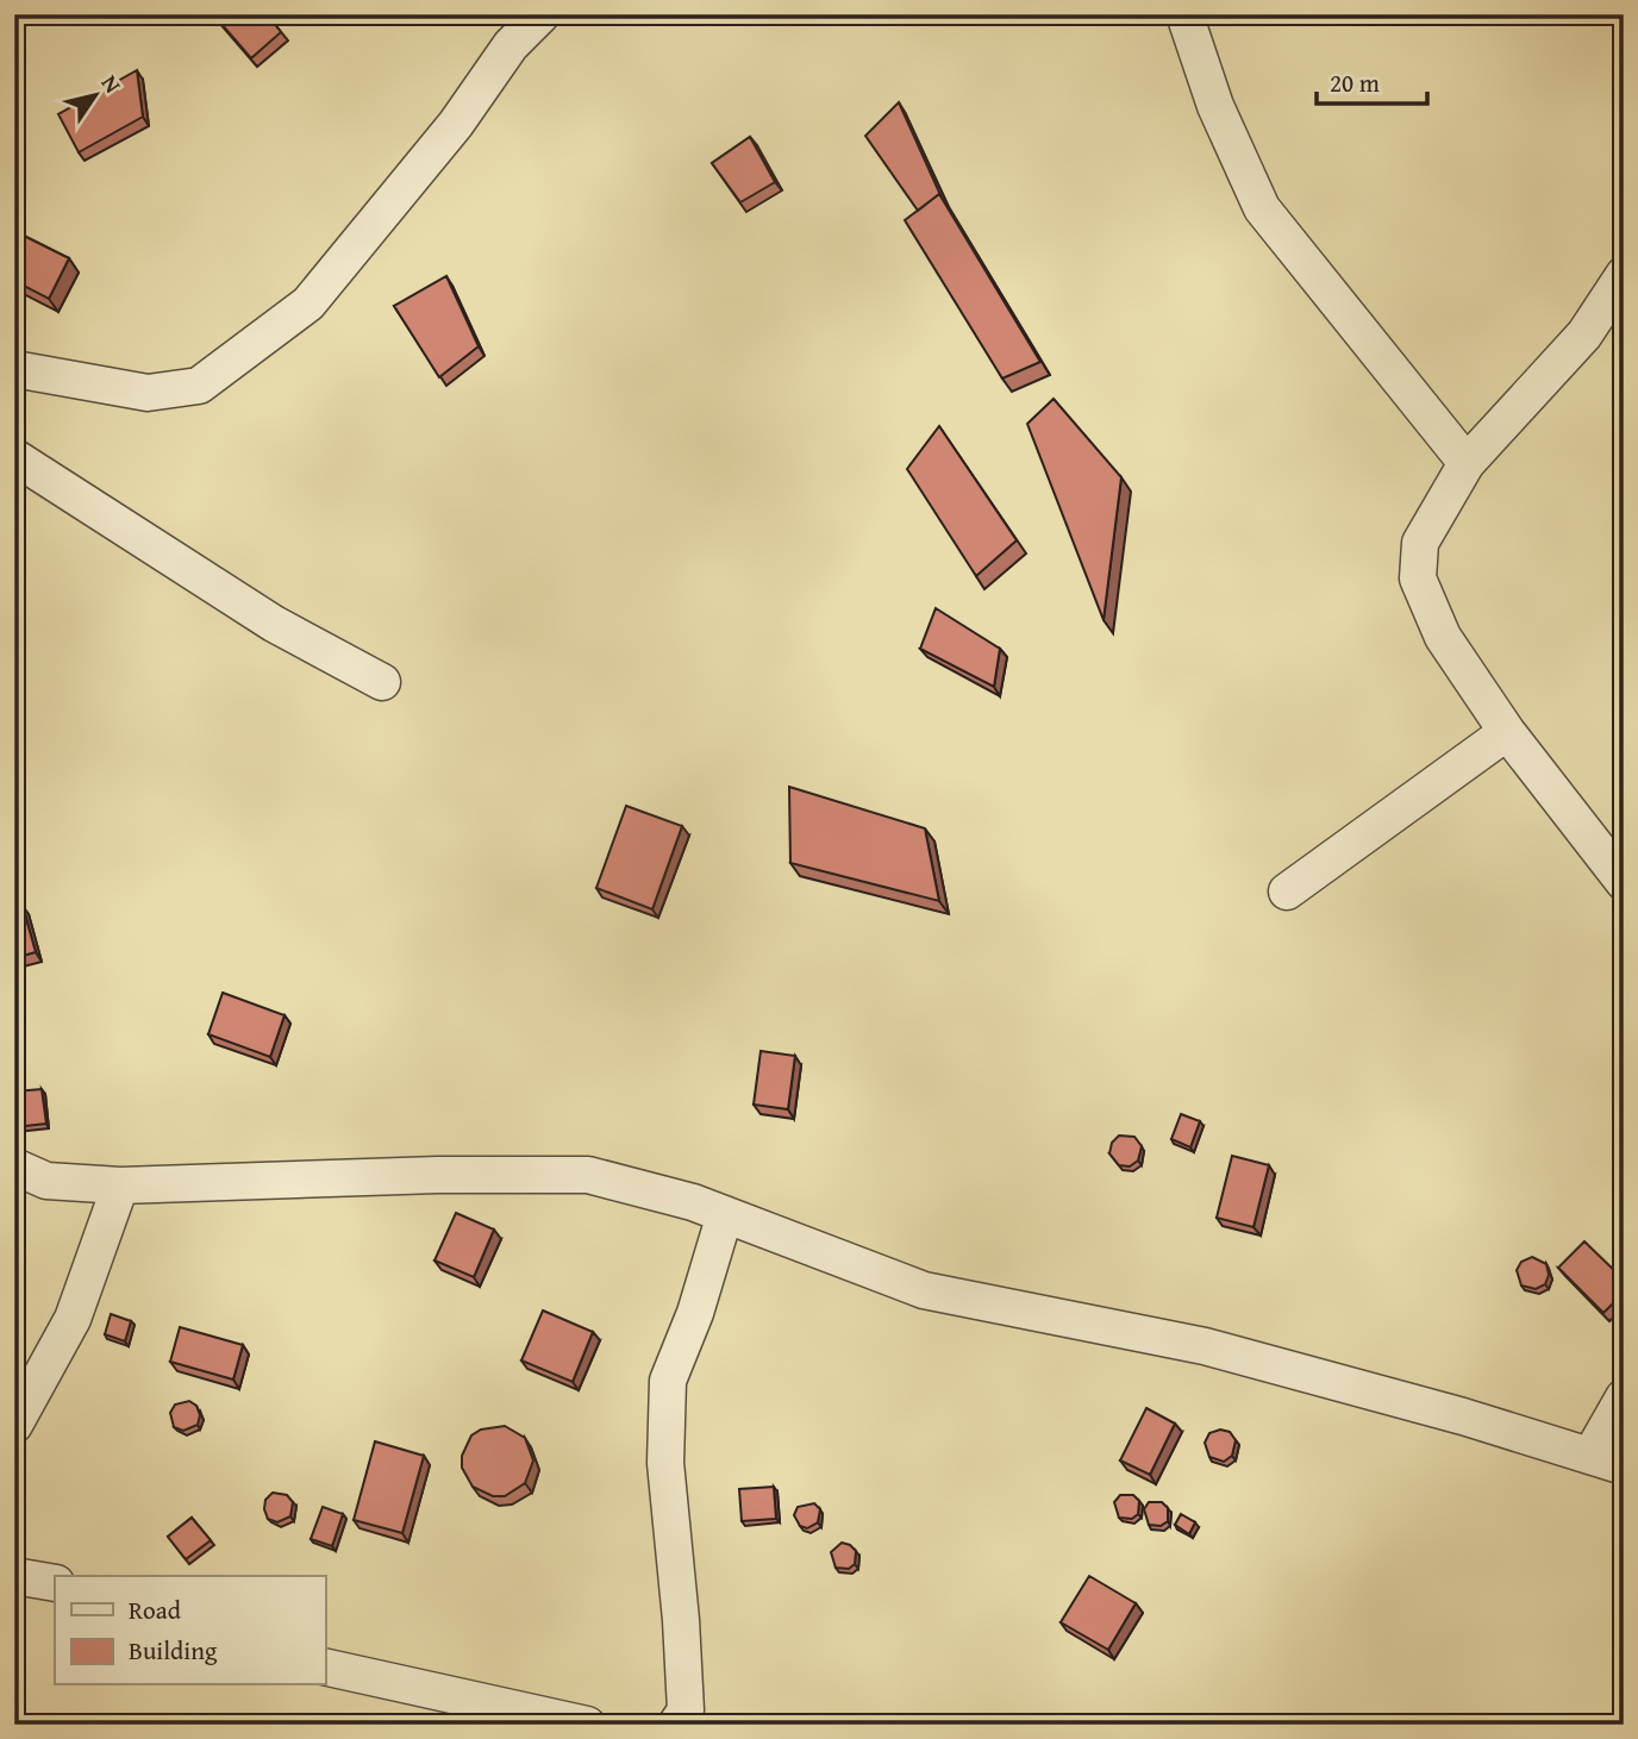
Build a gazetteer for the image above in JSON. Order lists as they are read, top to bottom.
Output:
{
  "legend": ["Road", "Building"],
  "scale_bar": "20 m",
  "north": "top right"
}
